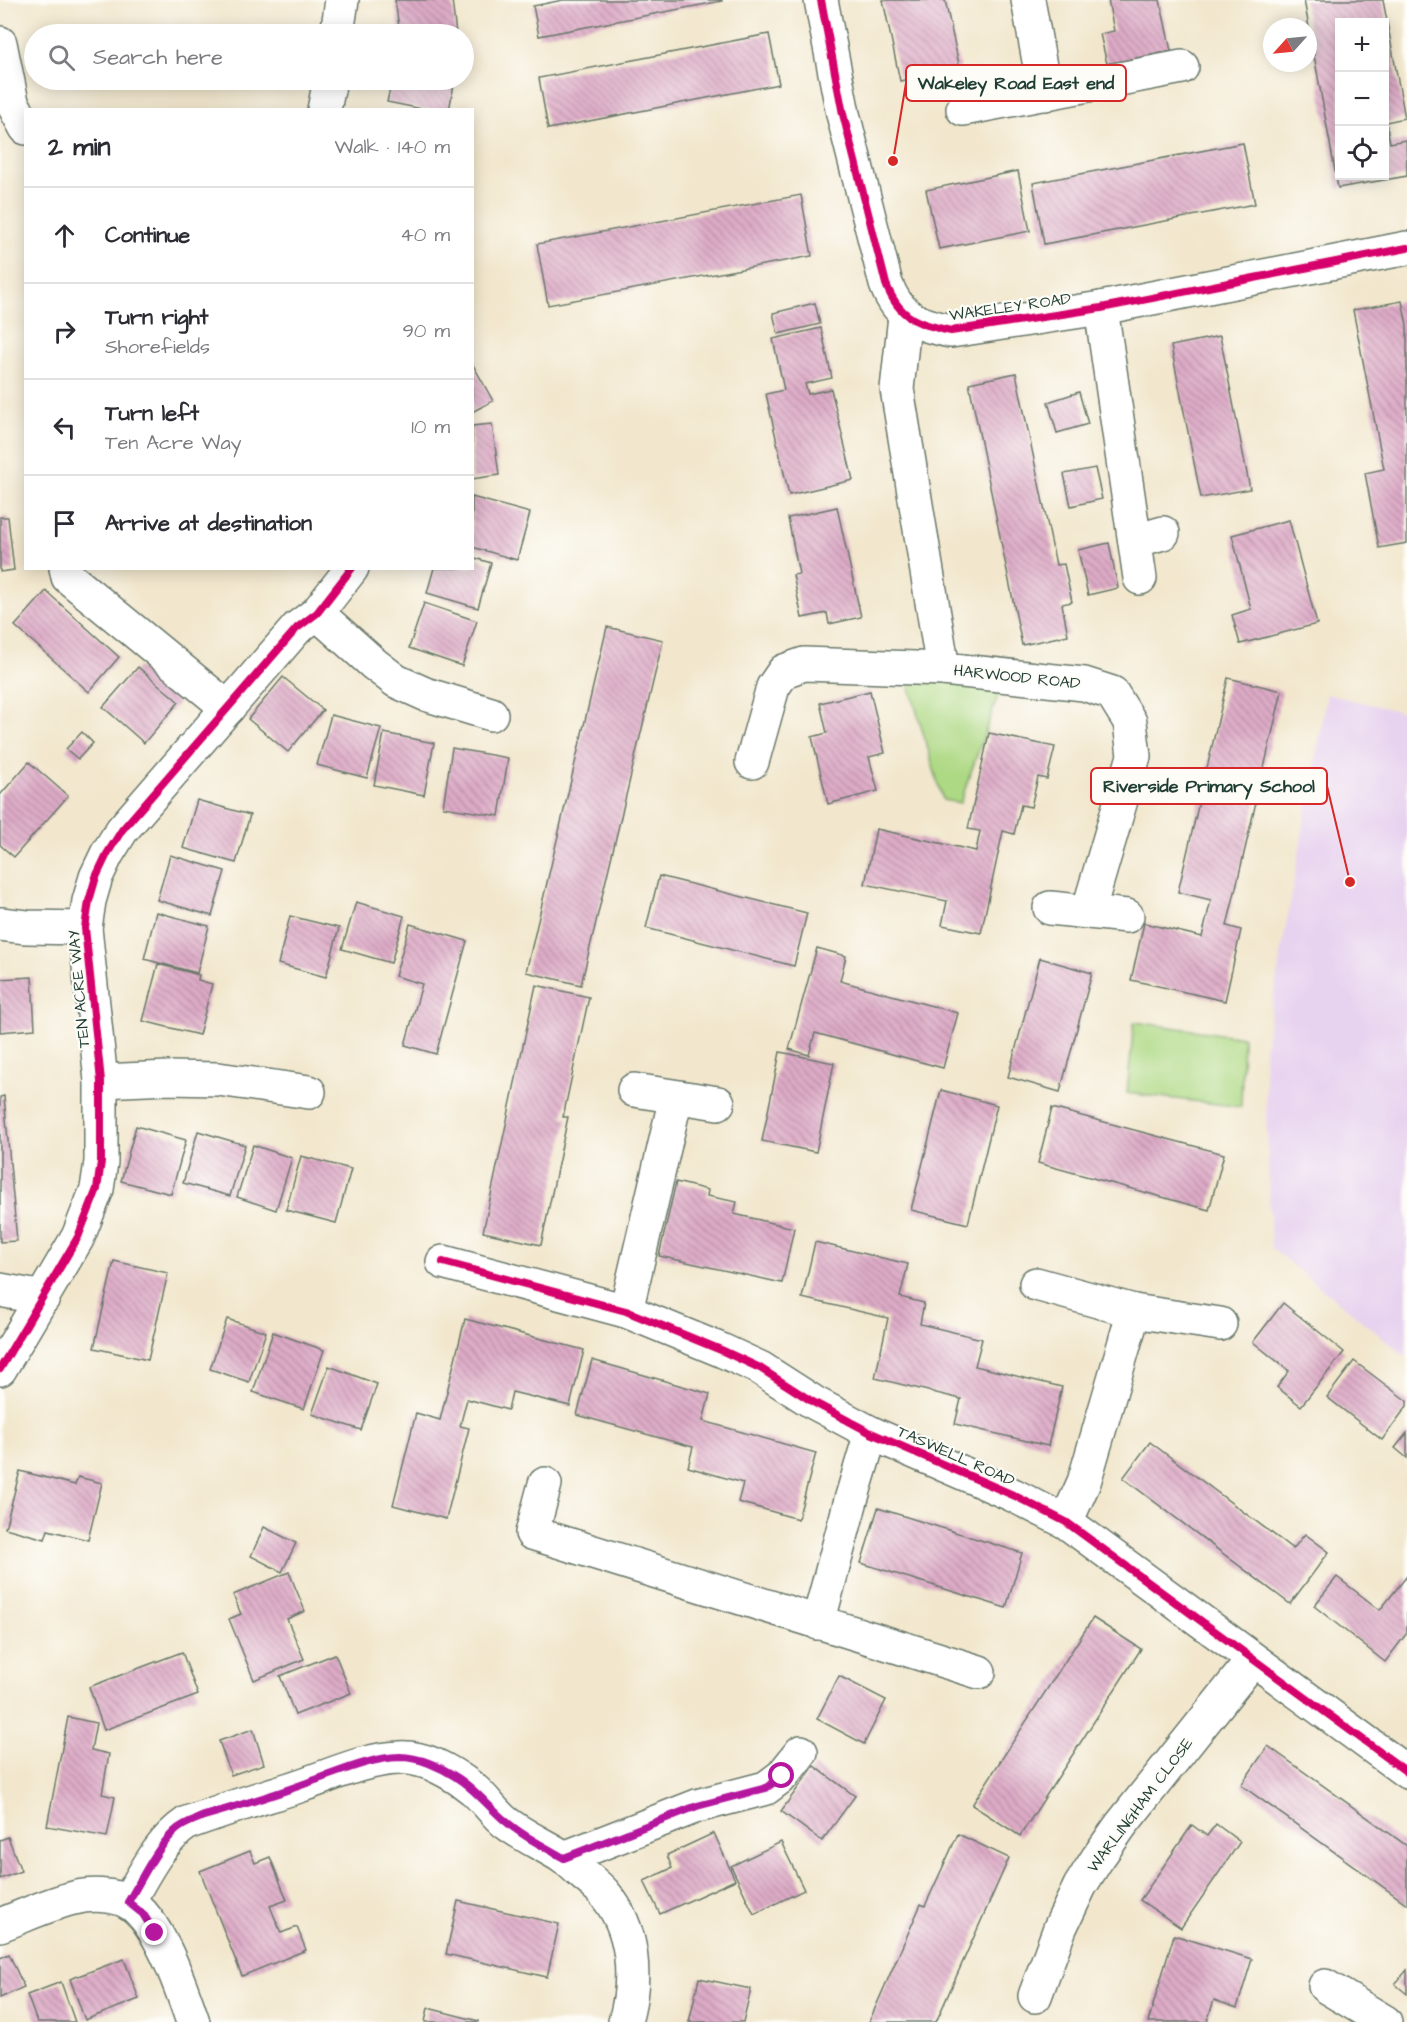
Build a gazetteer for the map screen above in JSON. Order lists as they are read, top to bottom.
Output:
{
  "streets": {
    "street": [
      "WAKELEY ROAD",
      "HARWOOD ROAD",
      "TEN ACRE WAY",
      "TASWELL ROAD",
      "WARLINGHAM CLOSE"
    ]
  },
  "crossings": [
    ["WAKELEY ROAD", "HARWOOD ROAD"],
    ["TASWELL ROAD", "WARLINGHAM CLOSE"]
  ],
  "places": ["Wakeley Road East end", "Riverside Primary School"],
  "north": "bottom left",
  "page": {
    "map_buttons": ["+", "−"],
    "search": "Search here",
    "heading": ["2 min", "Walk · 140 m"],
    "list": [
      ["Continue", "40 m"],
      ["Turn right", "Shorefields", "90 m"],
      ["Turn left", "Ten Acre Way", "10 m"],
      "Arrive at destination"
    ]
  }
}
